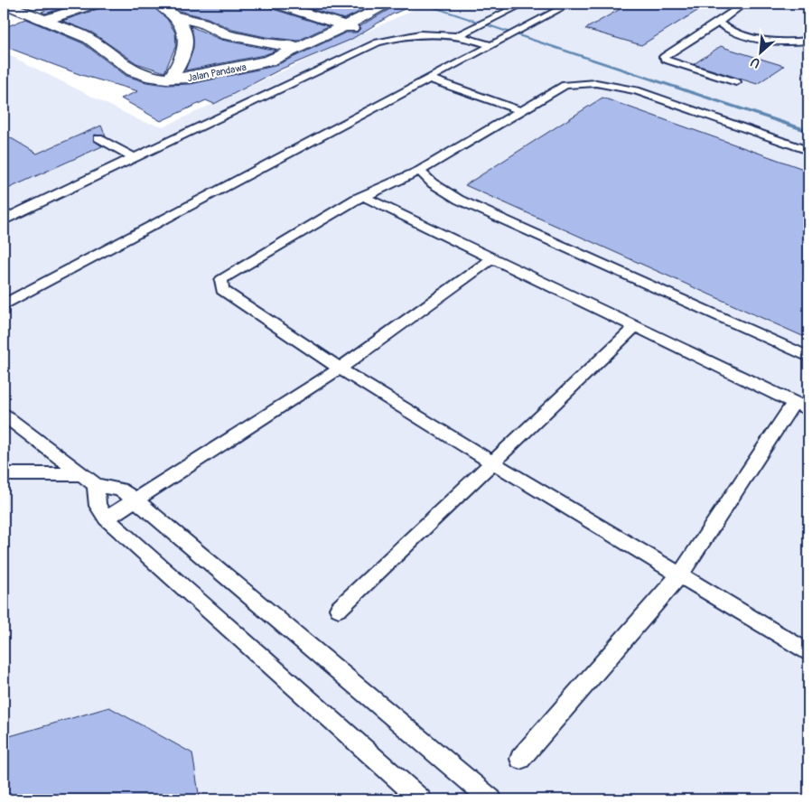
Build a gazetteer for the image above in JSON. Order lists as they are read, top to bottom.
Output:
{
  "streets": {
    "street": ["Jalan Pandawa"]
  },
  "north": "bottom left"
}
